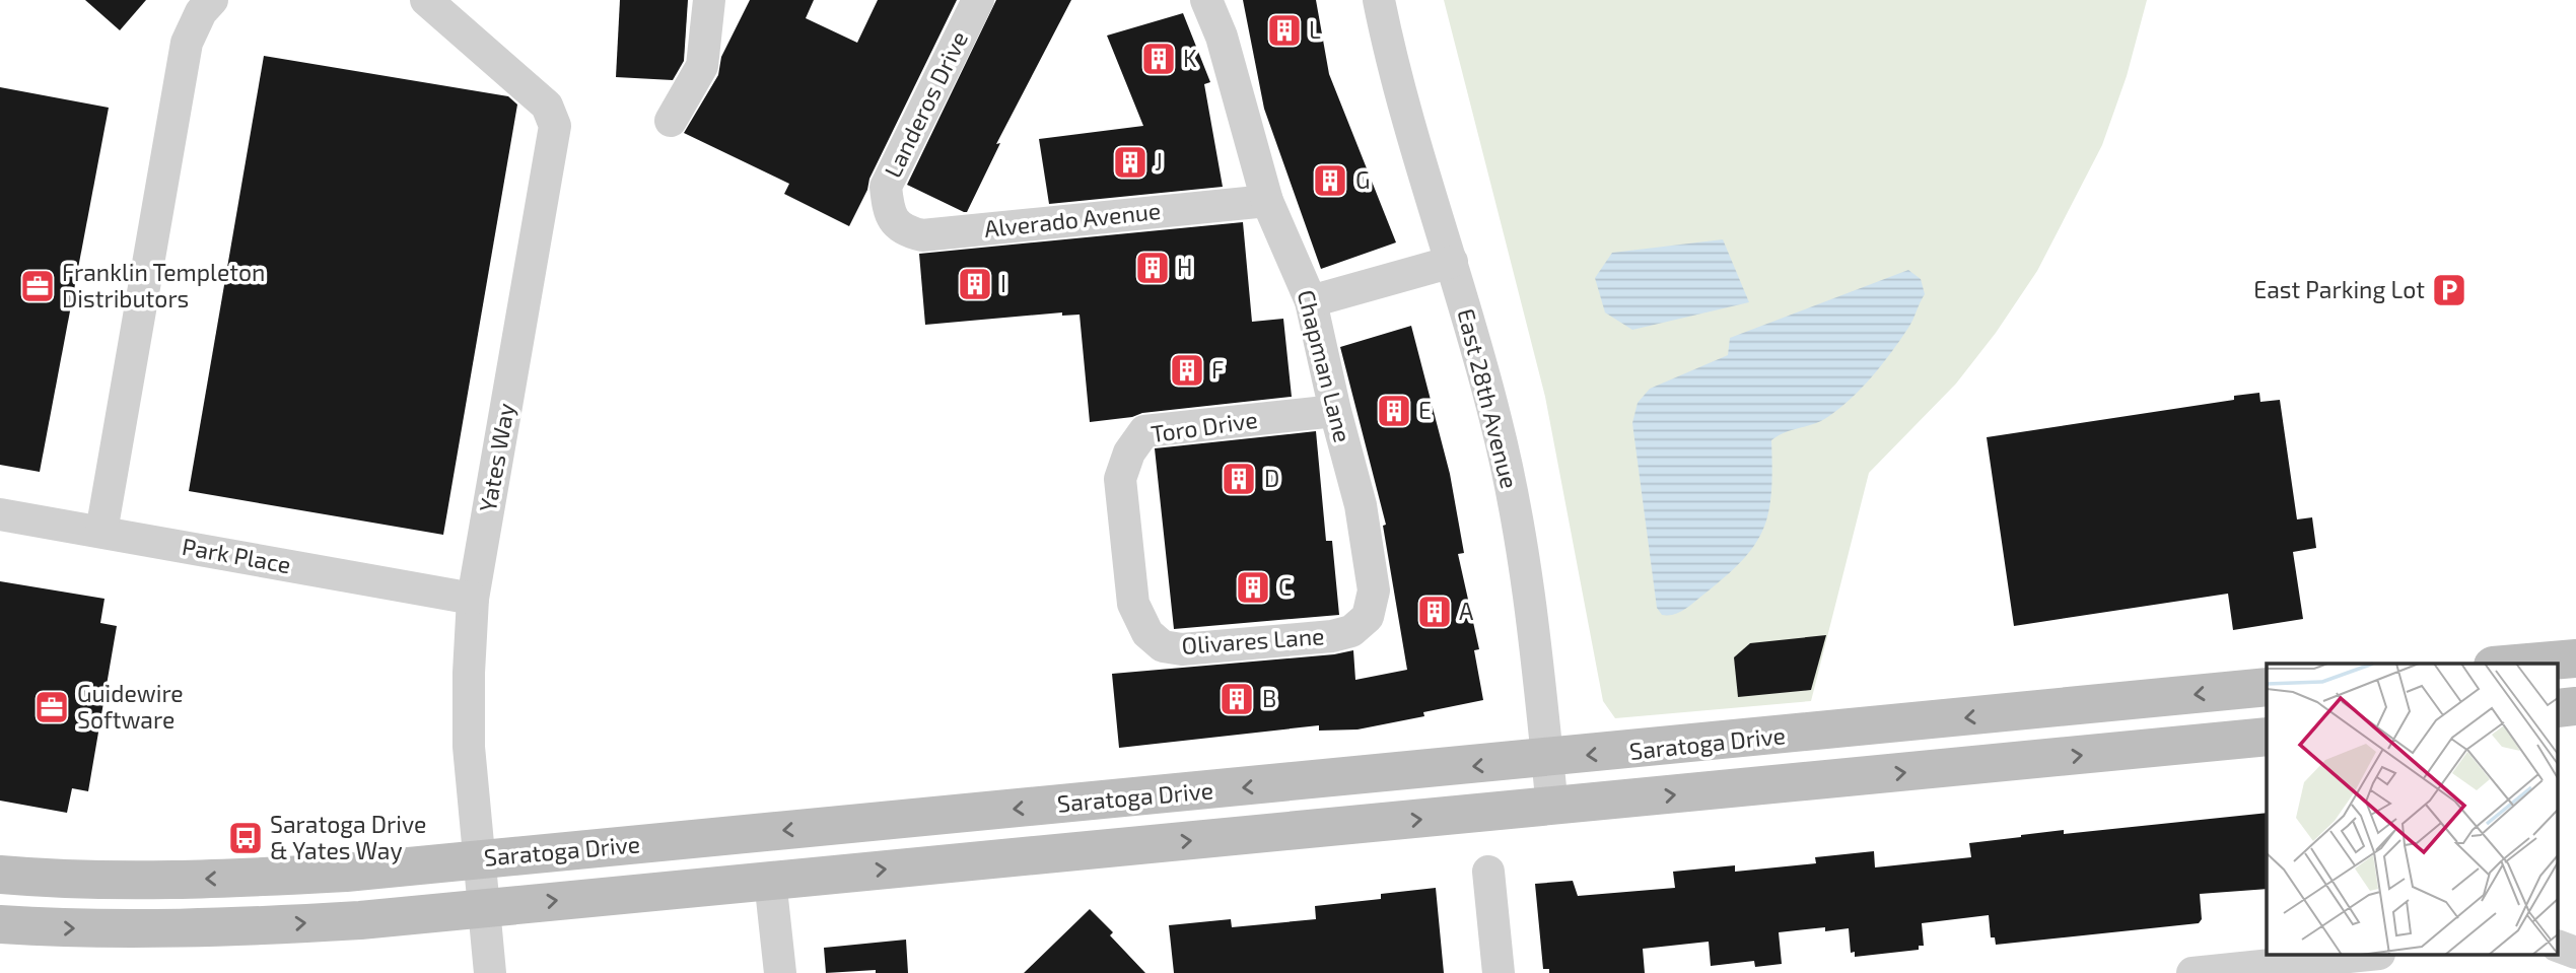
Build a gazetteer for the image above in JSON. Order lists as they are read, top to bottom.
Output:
{
  "streets": {
    "main road": ["Saratoga Drive"],
    "street": [
      "Landeros Drive",
      "Alverado Avenue",
      "Chapman Lane",
      "East 28th Avenue",
      "Toro Drive",
      "Yates Way",
      "Park Place",
      "Olivares Lane"
    ]
  },
  "crossings": [
    ["Landeros Drive", "Alverado Avenue"],
    ["Alverado Avenue", "Chapman Lane"],
    ["Chapman Lane", "Toro Drive"],
    ["Chapman Lane", "Olivares Lane"],
    ["East 28th Avenue", "Saratoga Drive"],
    ["Toro Drive", "Olivares Lane"],
    ["Yates Way", "Park Place"],
    ["Yates Way", "Saratoga Drive"]
  ],
  "places": {
    "building": [
      "L",
      "K",
      "J",
      "G",
      "H",
      "I",
      "F",
      "E",
      "D",
      "C",
      "A",
      "B"
    ],
    "office": ["Franklin Templeton Distributors", "Guidewire Software"],
    "parking": ["East Parking Lot"],
    "bus stop": ["Saratoga Drive & Yates Way"]
  }
}
